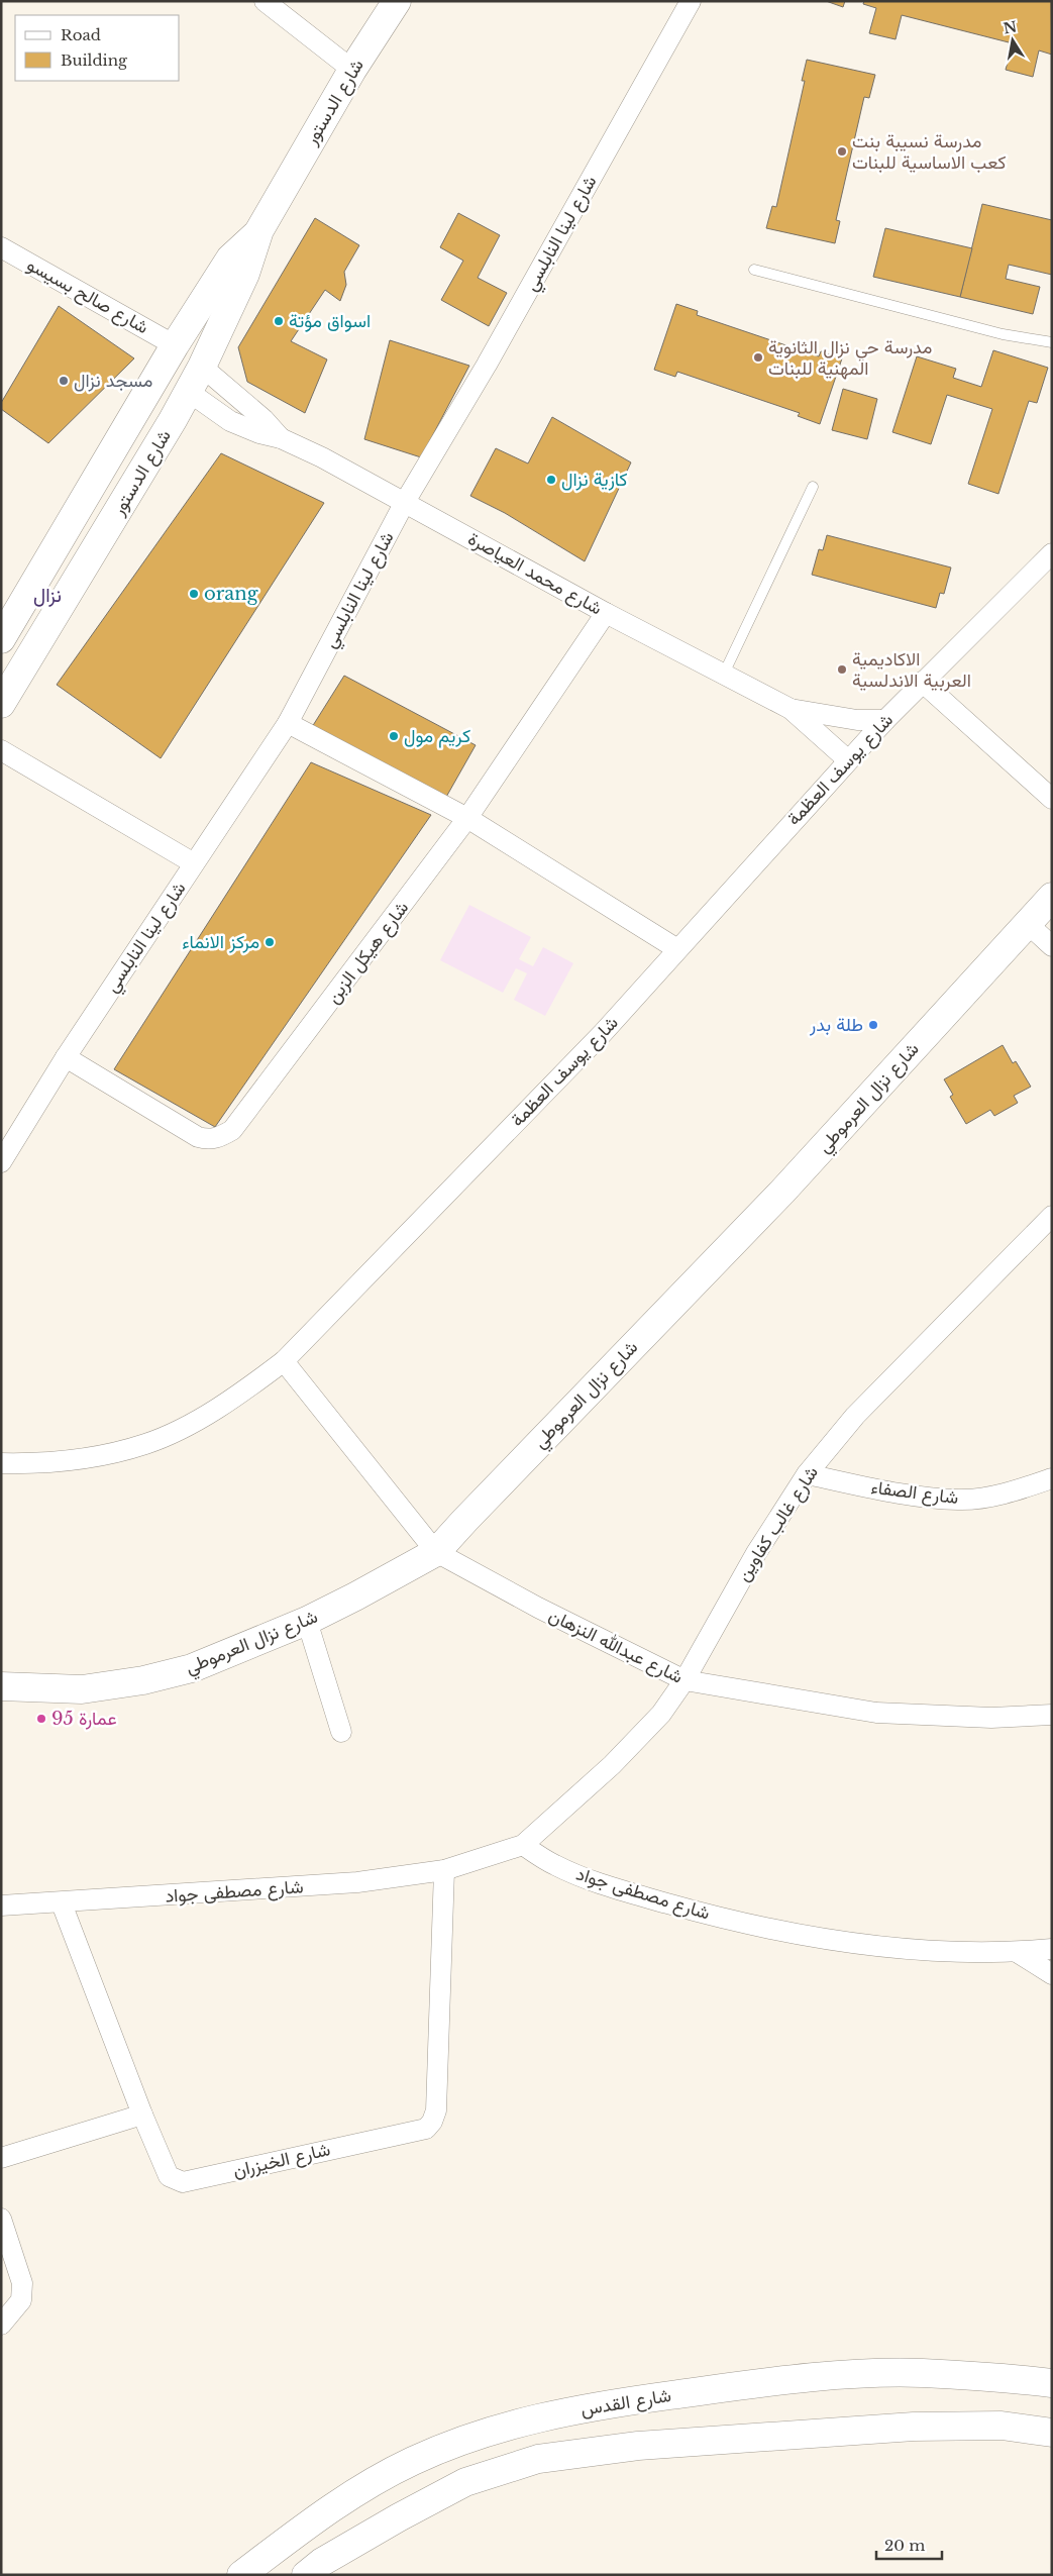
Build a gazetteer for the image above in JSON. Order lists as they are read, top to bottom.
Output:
{
  "streets": {
    "main road": [
      "شارع الدستور",
      "شارع محمد العياصرة",
      "شارع نزال العرموطي",
      "شارع القدس"
    ],
    "street": [
      "شارع لينا النابلسي",
      "شارع صالح بسيسو",
      "شارع يوسف العظمة",
      "شارع هيكل الزبن",
      "شارع الصفاء",
      "شارع غالب كفاوين",
      "شارع عبدالله النزهان",
      "شارع مصطفى جواد",
      "شارع الخيزران"
    ]
  },
  "crossings": [
    ["شارع الدستور", "شارع صالح بسيسو"],
    ["شارع الدستور", "شارع محمد العياصرة"],
    ["شارع لينا النابلسي", "شارع محمد العياصرة"],
    ["شارع لينا النابلسي", "شارع هيكل الزبن"],
    ["شارع صالح بسيسو", "شارع محمد العياصرة"],
    ["شارع محمد العياصرة", "شارع يوسف العظمة"],
    ["شارع محمد العياصرة", "شارع هيكل الزبن"],
    ["شارع يوسف العظمة", "شارع عبدالله النزهان"],
    ["شارع نزال العرموطي", "شارع عبدالله النزهان"],
    ["شارع الصفاء", "شارع غالب كفاوين"],
    ["شارع غالب كفاوين", "شارع عبدالله النزهان"],
    ["شارع غالب كفاوين", "شارع مصطفى جواد"],
    ["شارع مصطفى جواد", "شارع الخيزران"]
  ],
  "districts": ["نزال"],
  "places": [
    "مدرسة نسيبة بنت كعب الاساسية للبنات",
    "اسواق مؤتة",
    "مدرسة حي نزال الثانوية المهنية للبنات",
    "مسجد نزال",
    "كازية نزال",
    "orang",
    "الاكاديمية العربية الاندلسية",
    "كريم مول",
    "مركز الانماء",
    "طلة بدر",
    "عمارة 95"
  ],
  "legend": ["Road", "Building"],
  "scale_bar": "20 m",
  "north": "top"
}
